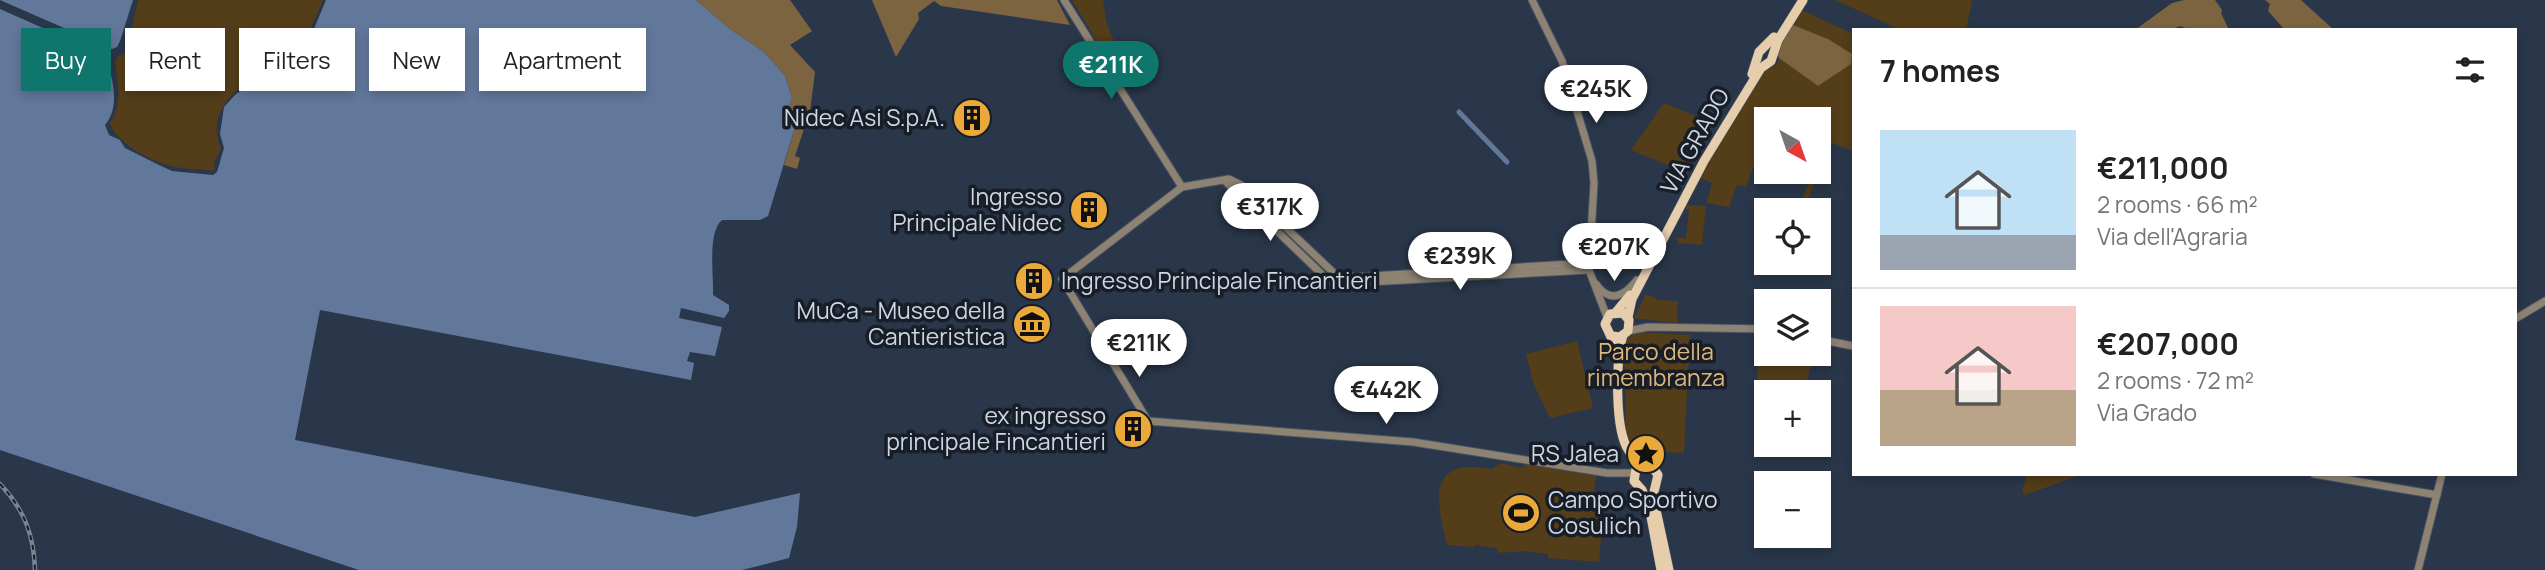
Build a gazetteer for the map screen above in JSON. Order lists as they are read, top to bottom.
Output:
{
  "streets": {
    "main road": ["VIA GRADO"]
  },
  "parks": ["Parco della rimembranza"],
  "places": {
    "building": [
      "Nidec Asi S.p.A.",
      "Ingresso Principale Nidec",
      "Ingresso Principale Fincantieri",
      "ex ingresso principale Fincantieri"
    ],
    "museum": ["MuCa - Museo della Cantieristica"],
    "place": ["RS Jalea"],
    "sports": ["Campo Sportivo Cosulich"]
  },
  "north": "bottom right",
  "page": {
    "chip": [
      "Buy",
      "Rent",
      "Filters",
      "New",
      "Apartment"
    ],
    "heading": "7 homes",
    "price": [
      "€211K",
      "€245K",
      "€317K",
      "€207K",
      "€239K",
      "€211K",
      "€442K"
    ],
    "map_buttons": ["+", "−"],
    "list": [
      {
        "name": "€211,000",
        "note": "2 rooms · 66 m² · Via dell'Agraria"
      },
      {
        "name": "€207,000",
        "note": "2 rooms · 72 m² · Via Grado"
      }
    ]
  }
}
